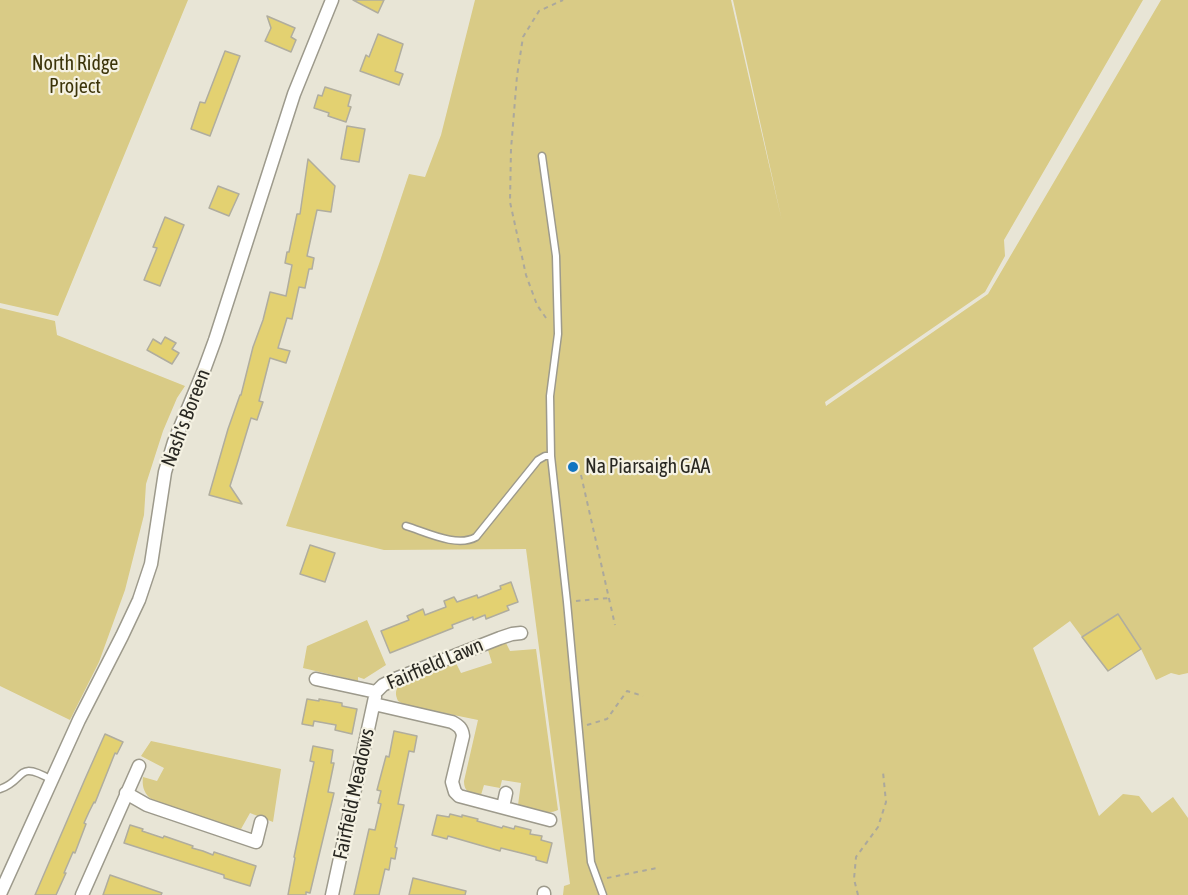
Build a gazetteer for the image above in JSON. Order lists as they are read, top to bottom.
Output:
{
  "streets": {
    "street": ["Nash's Boreen", "Fairfield Lawn", "Fairfield Meadows"]
  },
  "crossings": [
    ["Fairfield Lawn", "Fairfield Meadows"]
  ],
  "parks": ["North Ridge Project"],
  "places": ["Na Piarsaigh GAA"]
}
